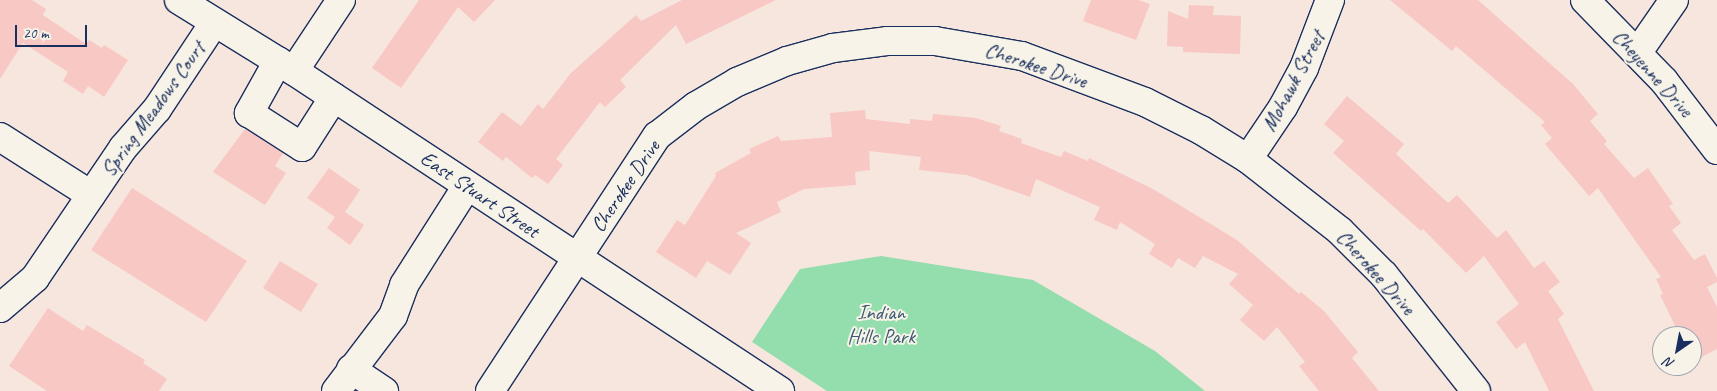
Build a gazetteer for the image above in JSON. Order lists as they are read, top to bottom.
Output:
{
  "streets": {
    "street": [
      "Cherokee Drive",
      "Cheyenne Drive",
      "Mohawk Street",
      "Spring Meadows Court",
      "East Stuart Street"
    ]
  },
  "crossings": [
    ["Cherokee Drive", "Mohawk Street"],
    ["Cherokee Drive", "East Stuart Street"],
    ["Spring Meadows Court", "East Stuart Street"]
  ],
  "parks": ["Indian Hills Park"],
  "scale_bar": "20 m",
  "north": "bottom left"
}
